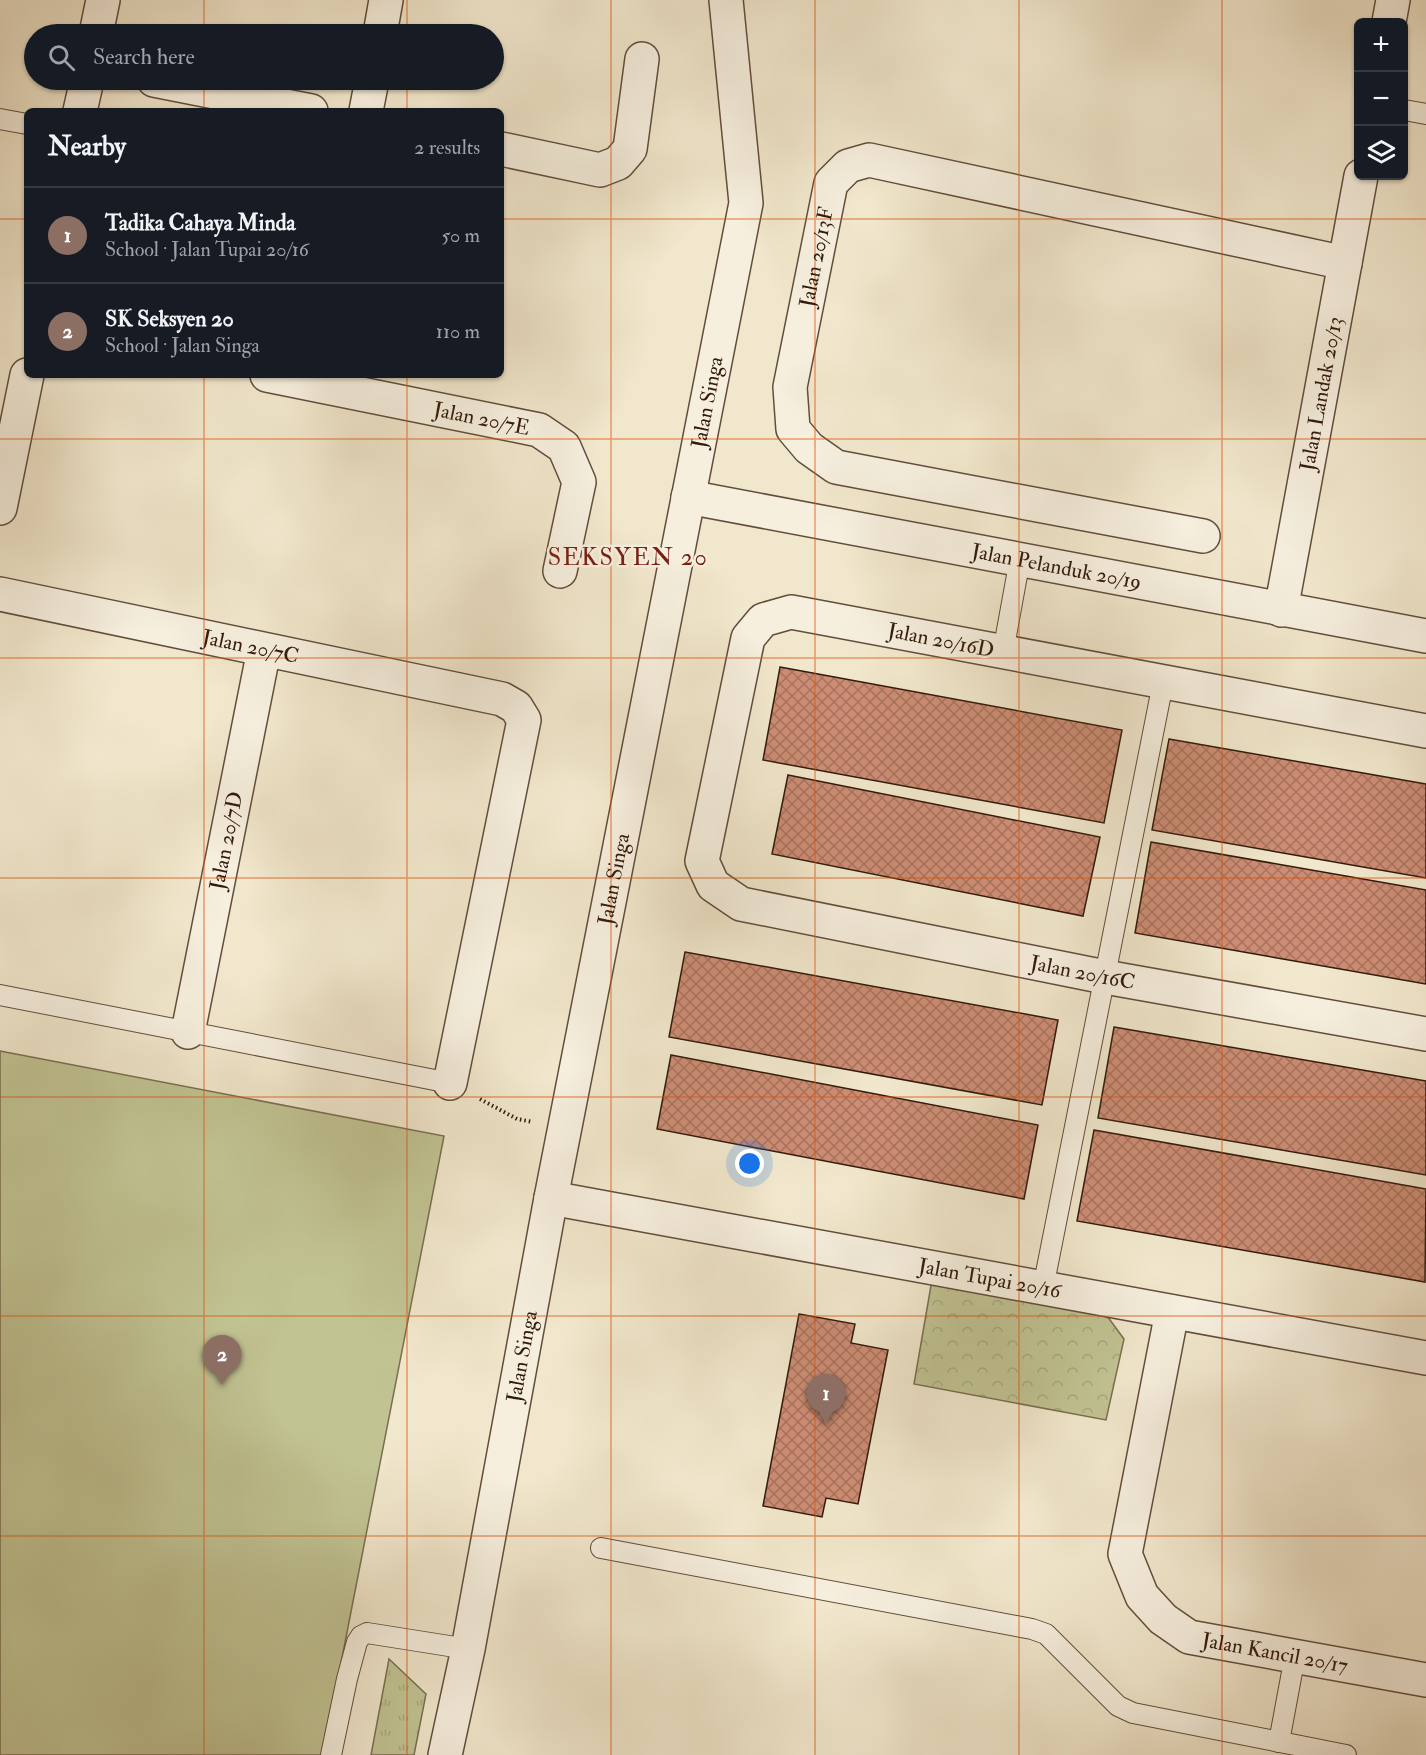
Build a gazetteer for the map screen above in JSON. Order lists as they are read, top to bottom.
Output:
{
  "streets": {
    "street": [
      "Jalan 20/13F",
      "Jalan Landak 20/13",
      "Jalan Singa",
      "Jalan 20/7E",
      "Jalan Pelanduk 20/19",
      "Jalan 20/16D",
      "Jalan 20/7C",
      "Jalan 20/7D",
      "Jalan 20/16C",
      "Jalan Tupai 20/16",
      "Jalan Kancil 20/17"
    ]
  },
  "crossings": [
    ["Jalan 20/13F", "Jalan Landak 20/13"],
    ["Jalan Landak 20/13", "Jalan Pelanduk 20/19"],
    ["Jalan Singa", "Jalan Pelanduk 20/19"],
    ["Jalan Singa", "Jalan Tupai 20/16"],
    ["Jalan 20/16D", "Jalan 20/16C"],
    ["Jalan 20/7C", "Jalan 20/7D"],
    ["Jalan Tupai 20/16", "Jalan Kancil 20/17"]
  ],
  "districts": ["SEKSYEN 20"],
  "page": {
    "map_buttons": ["+", "−"],
    "search": "Search here",
    "heading": ["Nearby", "2 results"],
    "list": [
      {
        "mark": "1",
        "name": "Tadika Cahaya Minda",
        "note": "School · Jalan Tupai 20/16",
        "value": "50 m"
      },
      {
        "mark": "2",
        "name": "SK Seksyen 20",
        "note": "School · Jalan Singa",
        "value": "110 m"
      }
    ],
    "pins": ["2", "1"]
  }
}
